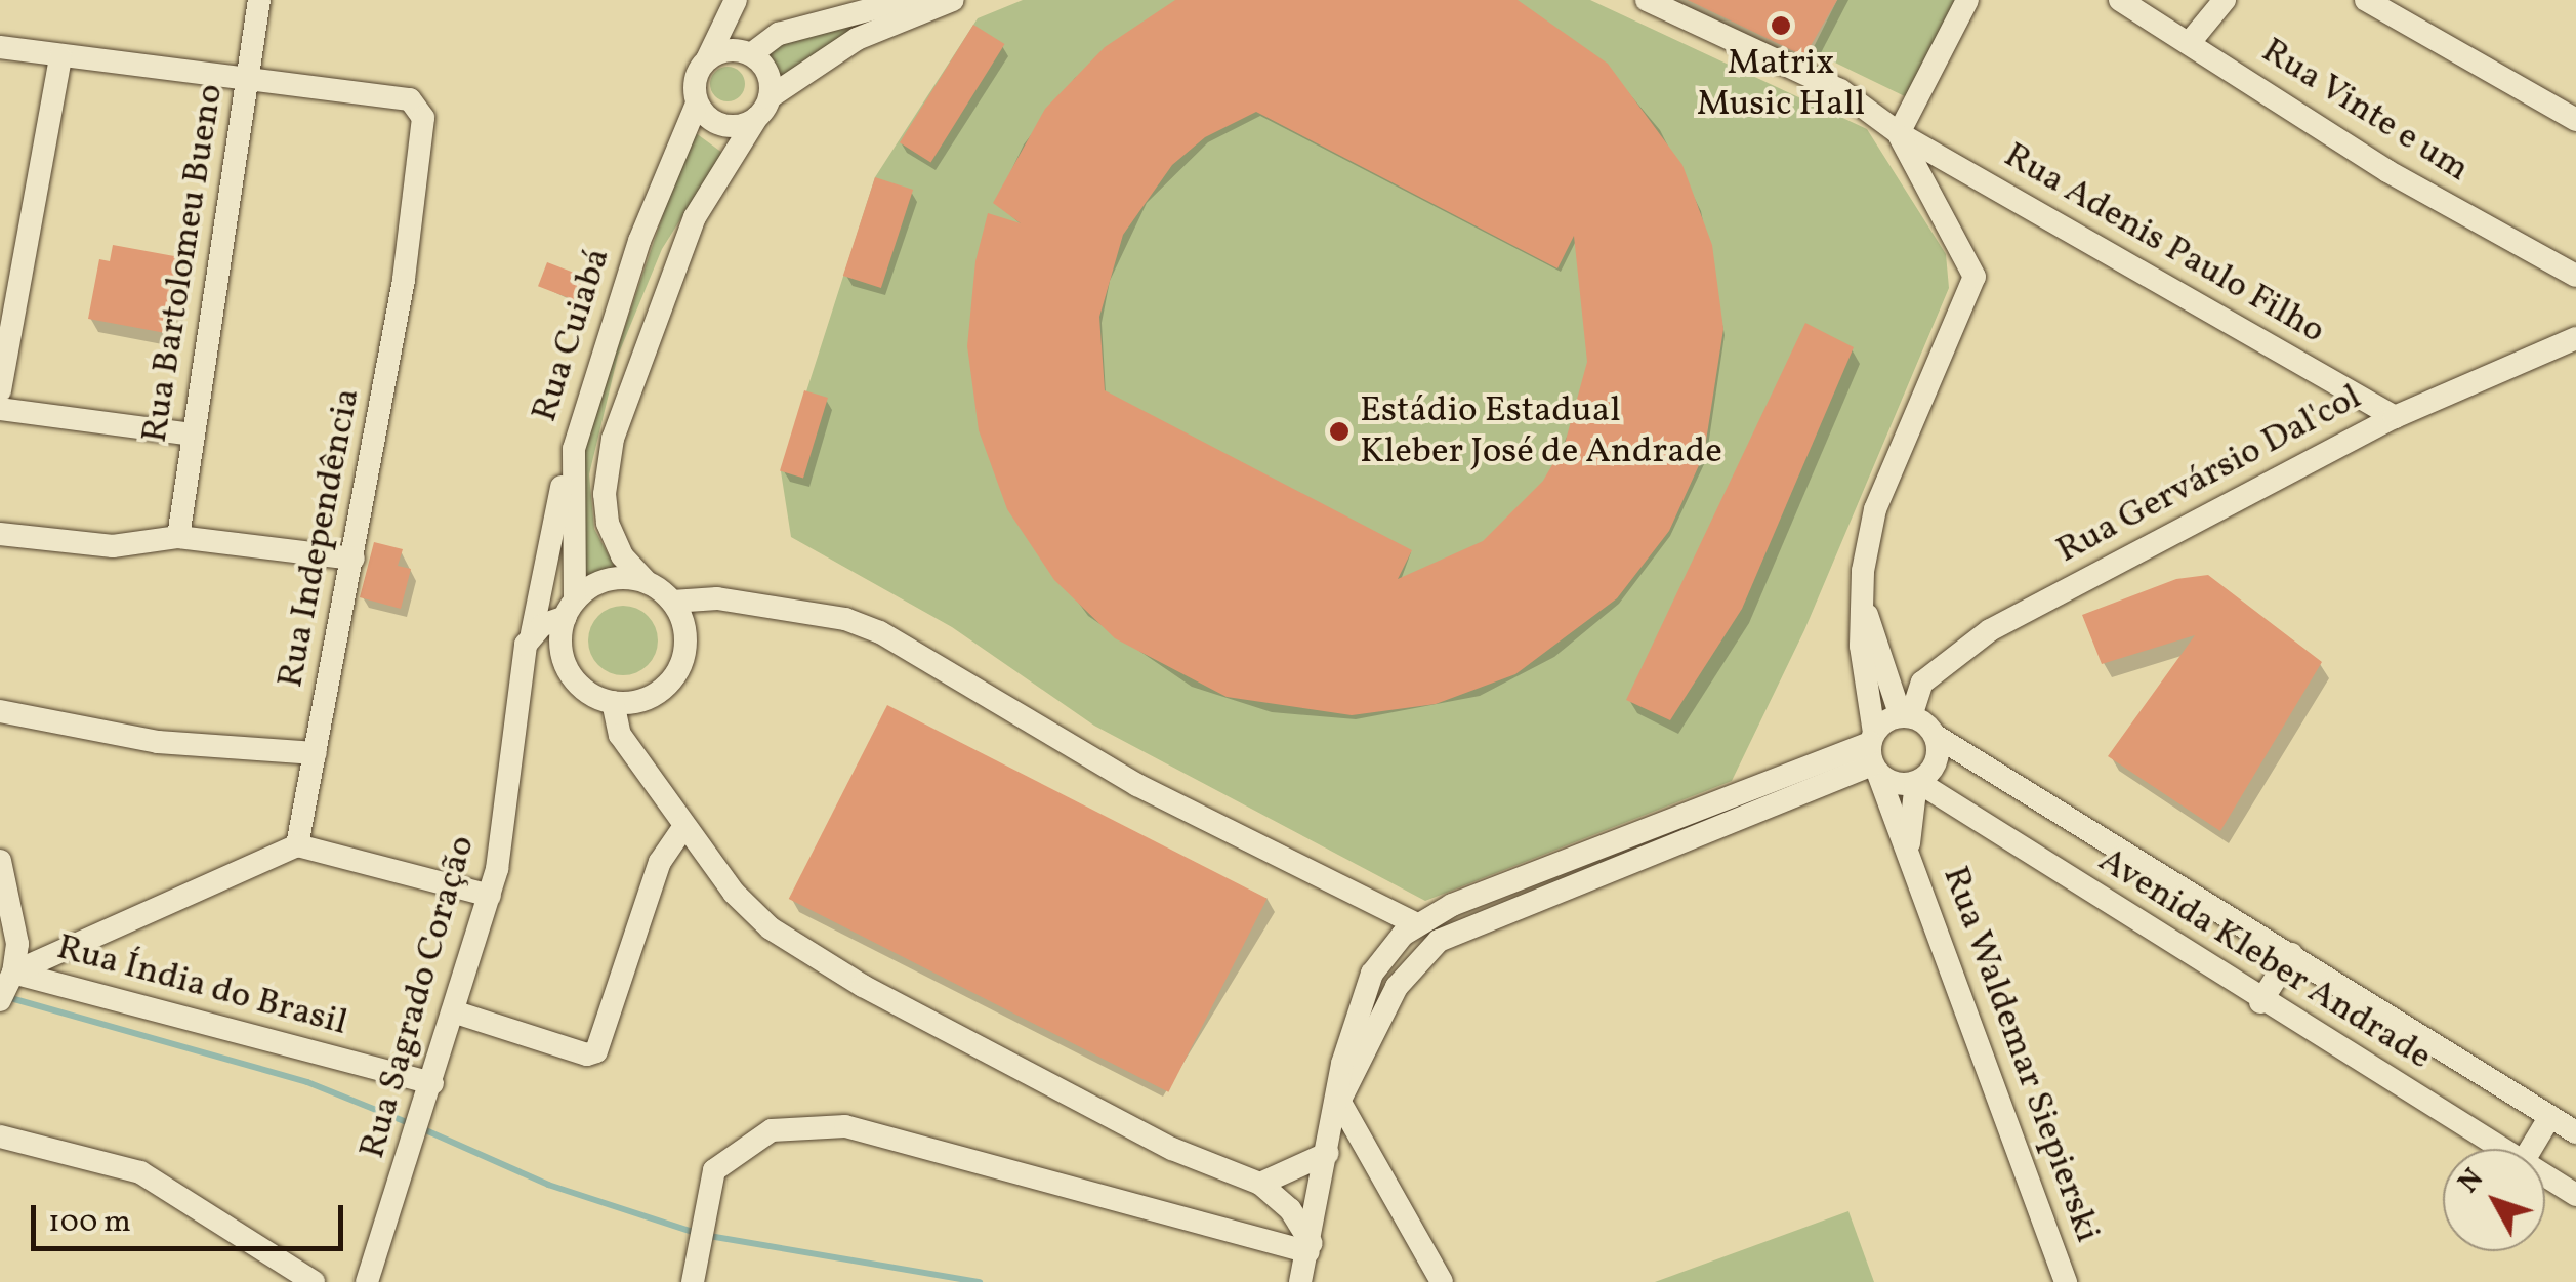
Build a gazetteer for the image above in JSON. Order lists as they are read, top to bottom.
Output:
{
  "streets": {
    "street": [
      "Rua Vinte e um",
      "Rua Adenis Paulo Filho",
      "Rua Bartolomeu Bueno",
      "Rua Cuiabá",
      "Rua Gervársio Dal'col",
      "Rua Independência",
      "Avenida Kleber Andrade",
      "Rua Índia do Brasil",
      "Rua Sagrado Coração",
      "Rua Waldemar Siepierski"
    ]
  },
  "crossings": [
    ["Rua Adenis Paulo Filho", "Rua Gervársio Dal'col"],
    ["Rua Adenis Paulo Filho", "Rua Waldemar Siepierski"],
    ["Rua Bartolomeu Bueno", "Rua Independência"],
    ["Rua Cuiabá", "Rua Sagrado Coração"],
    ["Rua Gervársio Dal'col", "Avenida Kleber Andrade"],
    ["Rua Gervársio Dal'col", "Rua Waldemar Siepierski"],
    ["Avenida Kleber Andrade", "Rua Waldemar Siepierski"],
    ["Rua Índia do Brasil", "Rua Sagrado Coração"]
  ],
  "places": ["Matrix Music Hall", "Estádio Estadual Kleber José de Andrade"],
  "scale_bar": "100 m",
  "north": "top left"
}
